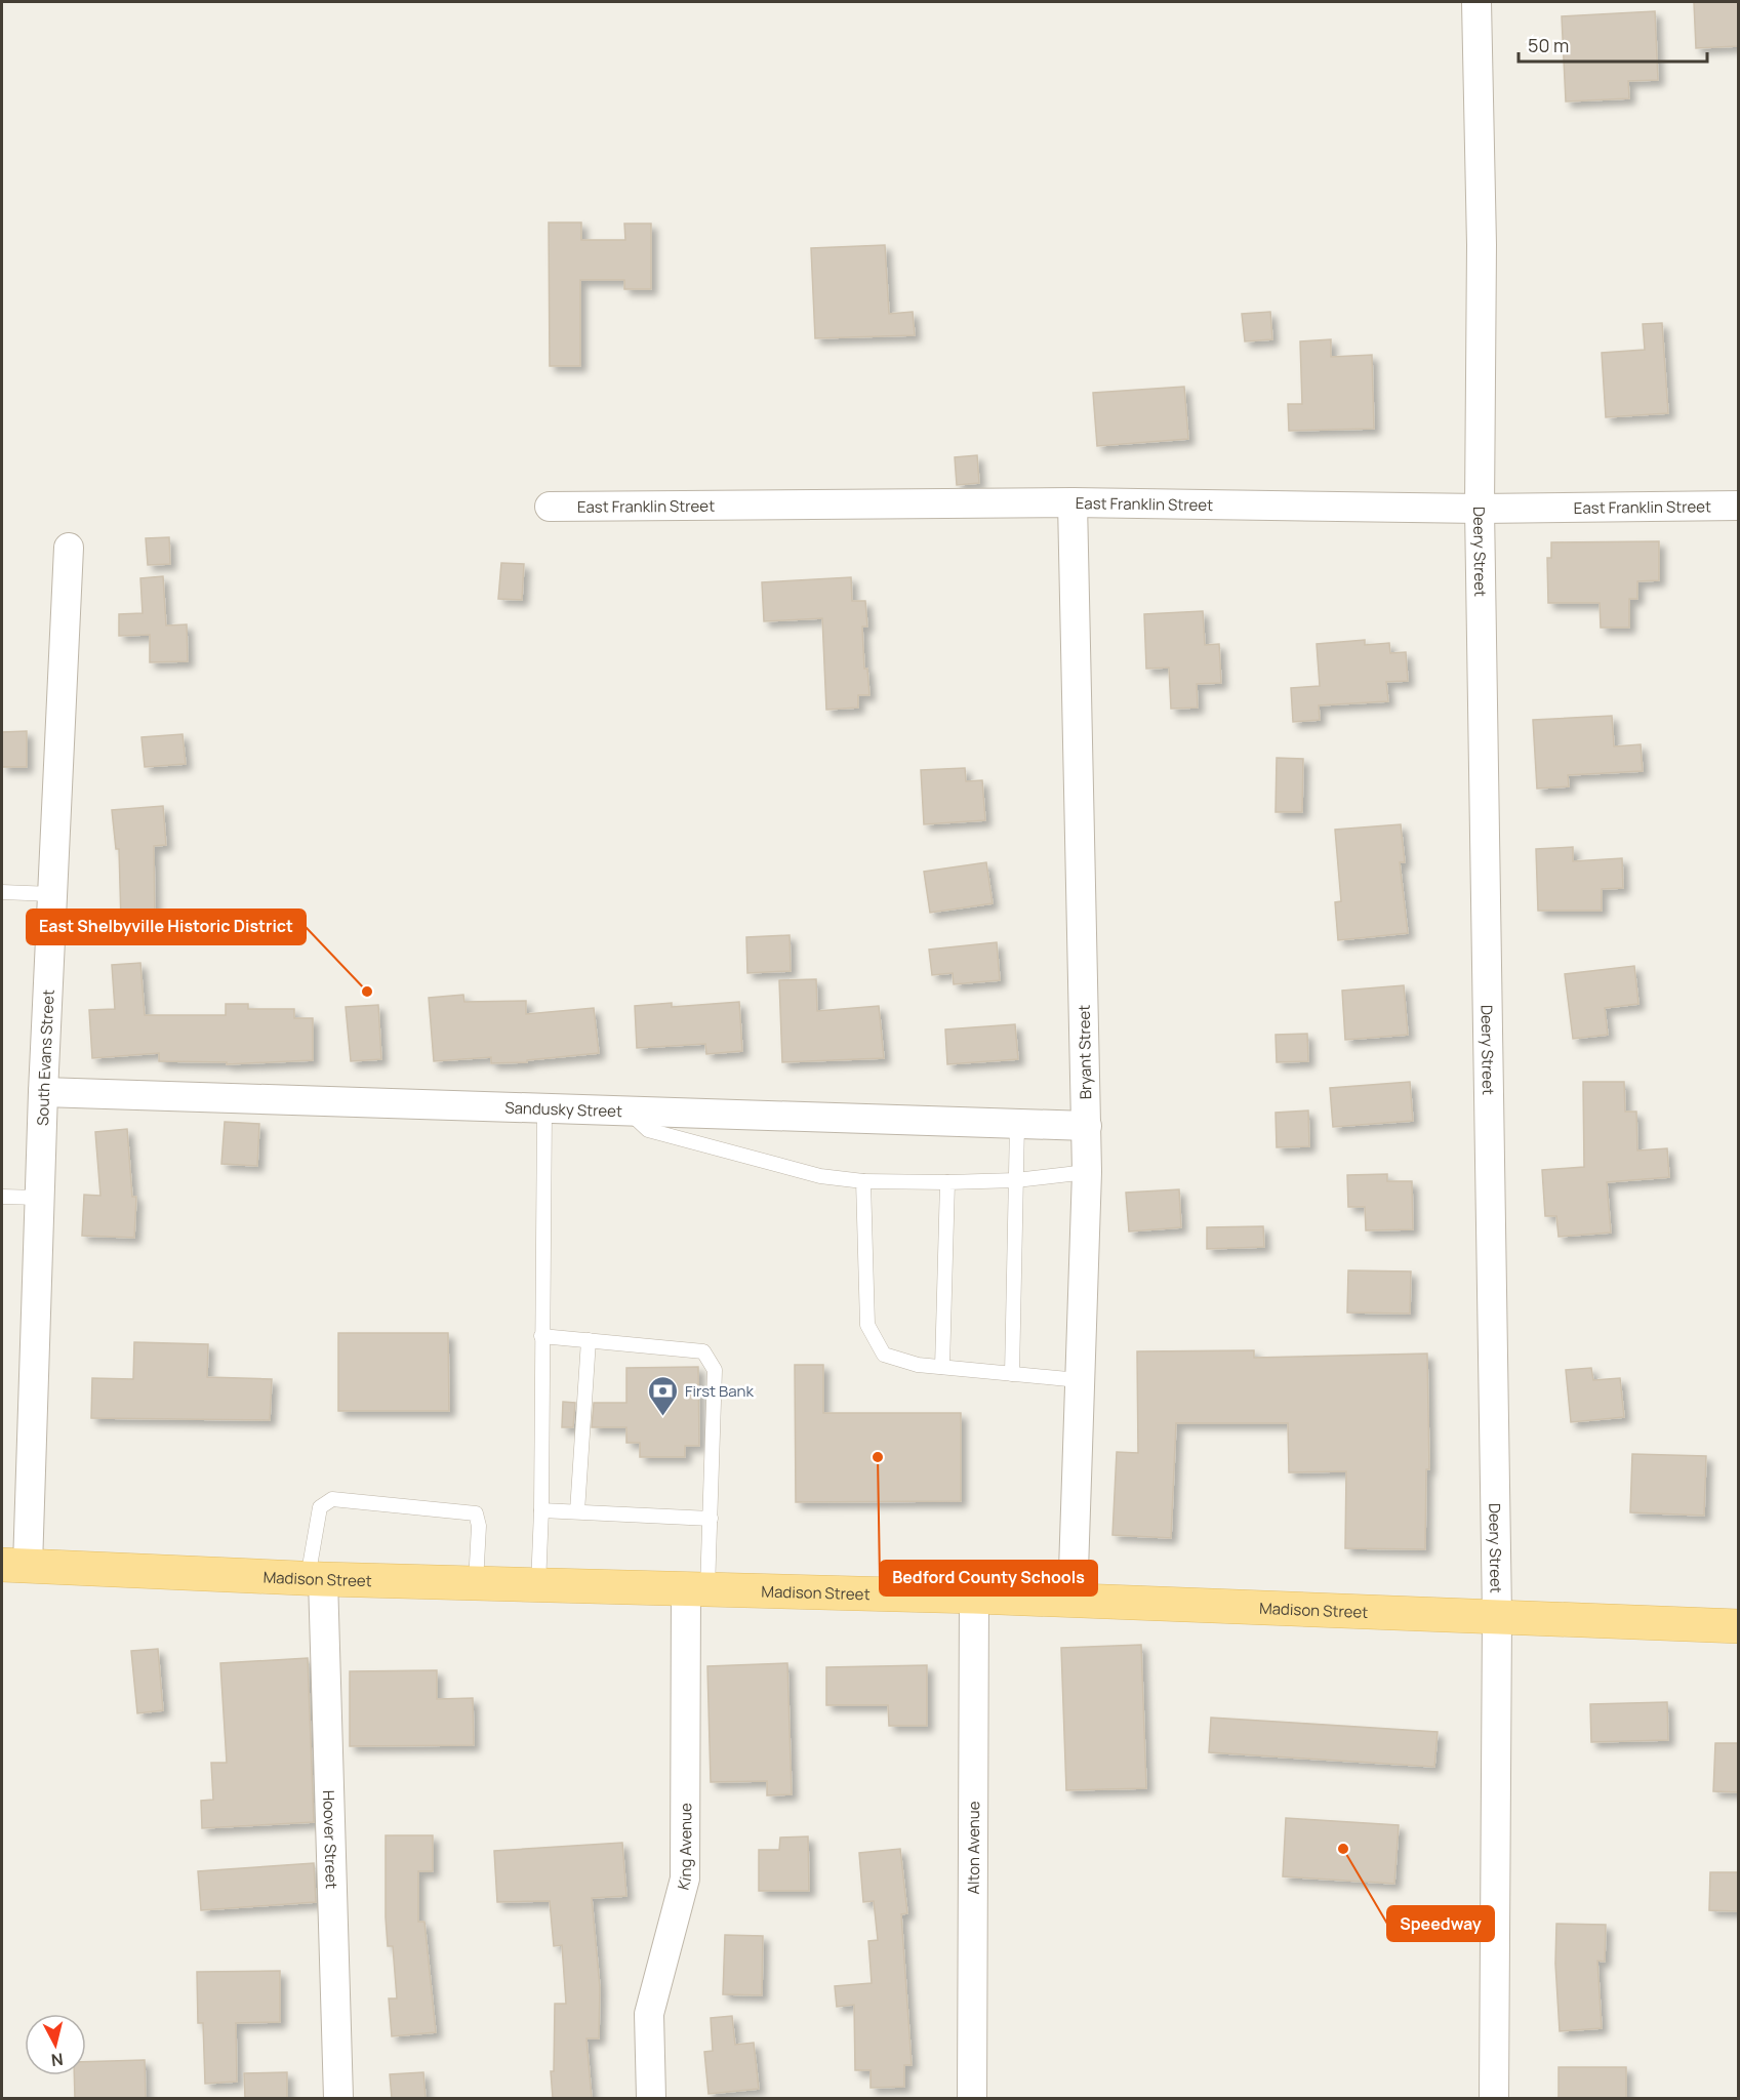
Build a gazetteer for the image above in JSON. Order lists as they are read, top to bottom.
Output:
{
  "streets": {
    "main road": ["Madison Street"],
    "street": [
      "East Franklin Street",
      "Deery Street",
      "Bryant Street",
      "South Evans Street",
      "Sandusky Street",
      "Hoover Street",
      "King Avenue",
      "Alton Avenue"
    ]
  },
  "crossings": [
    ["East Franklin Street", "Deery Street"],
    ["East Franklin Street", "Bryant Street"],
    ["Deery Street", "Madison Street"],
    ["Bryant Street", "Sandusky Street"],
    ["Bryant Street", "Madison Street"],
    ["South Evans Street", "Sandusky Street"],
    ["South Evans Street", "Madison Street"],
    ["Madison Street", "Hoover Street"],
    ["Madison Street", "King Avenue"],
    ["Madison Street", "Alton Avenue"]
  ],
  "places": {
    "other": ["East Shelbyville Historic District", "Bedford County Schools", "Speedway"],
    "bank": ["First Bank"]
  },
  "scale_bar": "50 m",
  "north": "bottom"
}
